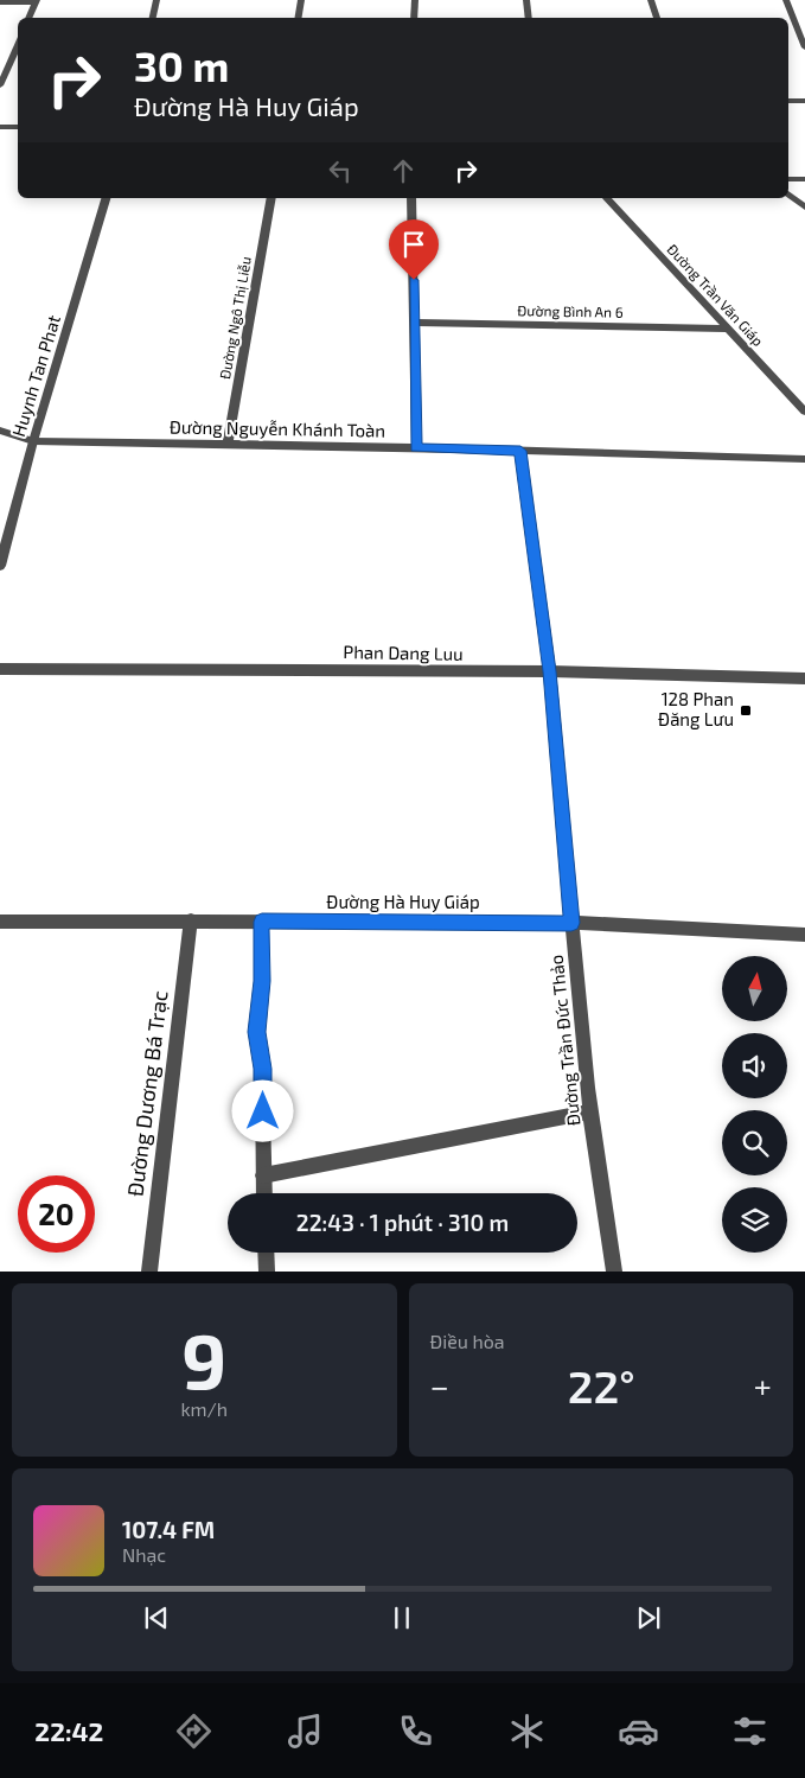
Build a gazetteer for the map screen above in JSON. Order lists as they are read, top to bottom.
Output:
{
  "streets": {
    "street": [
      "Đường Trần Văn Giáp",
      "Đường Bình An 6",
      "Đường Ngô Thị Liễu",
      "Huynh Tan Phat",
      "Đường Nguyễn Khánh Toàn",
      "Phan Dang Luu",
      "Đường Hà Huy Giáp",
      "Đường Trần Đức Thảo",
      "Đường Dương Bá Trạc"
    ]
  },
  "crossings": [
    ["Đường Trần Văn Giáp", "Đường Bình An 6"],
    ["Đường Ngô Thị Liễu", "Đường Nguyễn Khánh Toàn"],
    ["Huynh Tan Phat", "Đường Nguyễn Khánh Toàn"],
    ["Đường Nguyễn Khánh Toàn", "Đường Trần Đức Thảo"],
    ["Phan Dang Luu", "Đường Trần Đức Thảo"],
    ["Đường Hà Huy Giáp", "Đường Trần Đức Thảo"],
    ["Đường Hà Huy Giáp", "Đường Dương Bá Trạc"]
  ],
  "places": {
    "transit": ["128 Phan Đăng Lưu"]
  },
  "north": "top",
  "page": {
    "turn": ["30 m", "Đường Hà Huy Giáp"],
    "limit": "20",
    "trip": "22:43 · 1 phút · 310 m",
    "tile": [
      ["9", "km/h"],
      "Điều hòa"
    ],
    "heat": ["−", "22°", "+"],
    "song": ["107.4 FM", "Nhạc"],
    "tabs": "22:42"
  }
}
